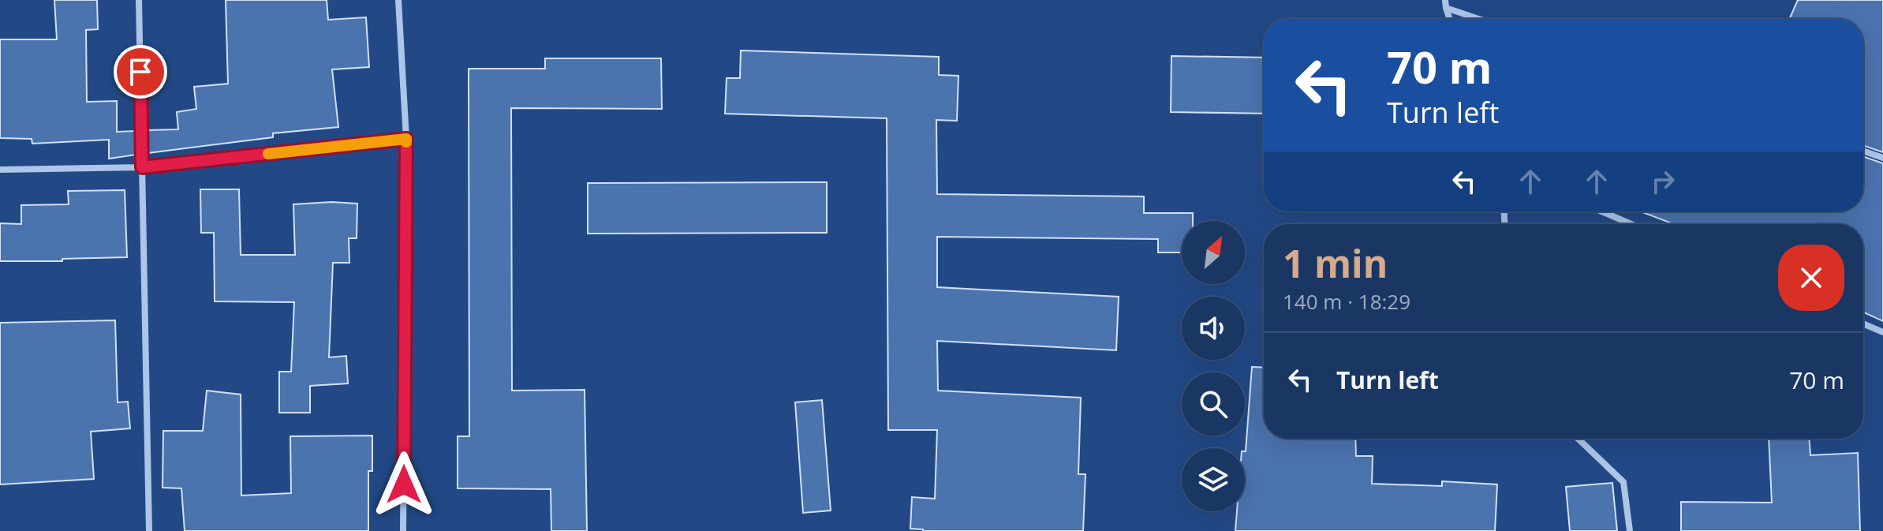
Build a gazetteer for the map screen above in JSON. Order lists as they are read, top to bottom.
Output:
{
  "north": "top right",
  "page": {
    "turn": ["70 m", "Turn left"],
    "heading": ["1 min", "140 m · 18:29"],
    "list": [
      {
        "name": "Turn left",
        "value": "70 m"
      }
    ]
  }
}
